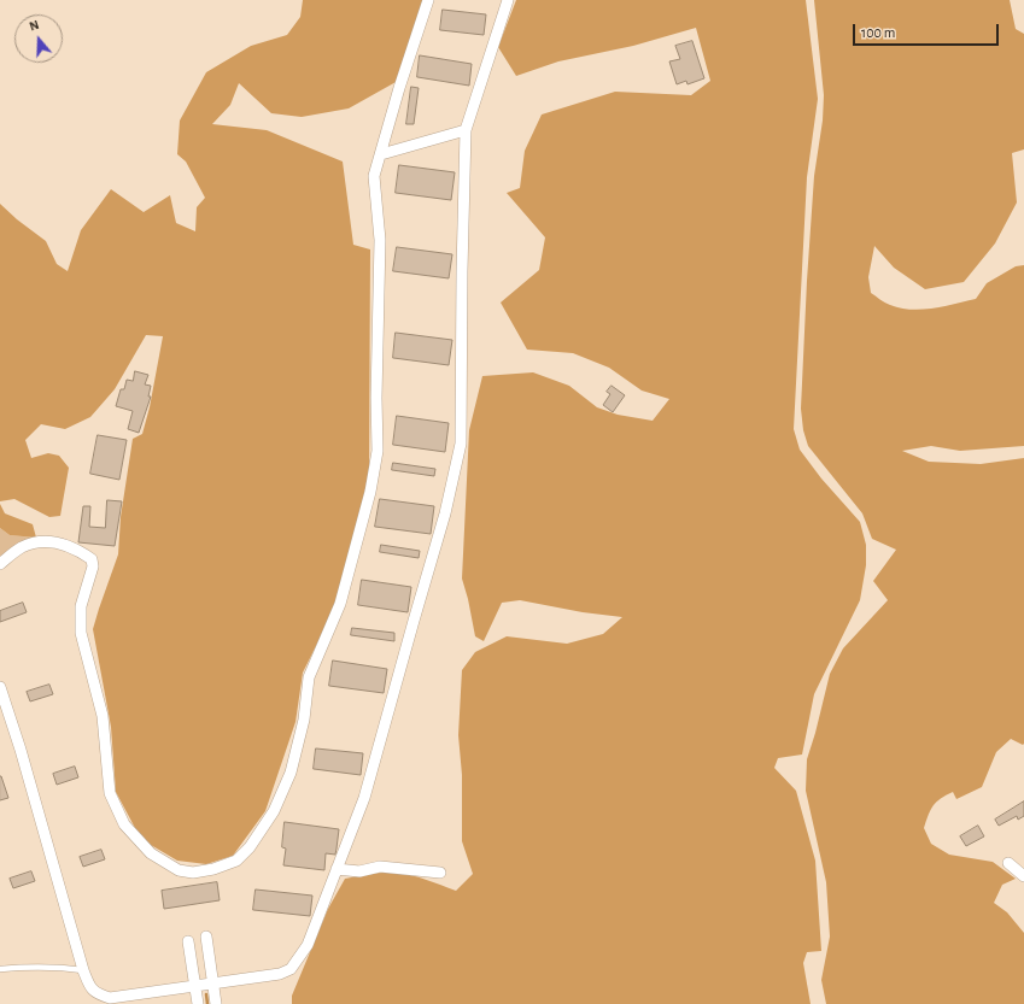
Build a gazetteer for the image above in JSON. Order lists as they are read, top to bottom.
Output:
{
  "scale_bar": "100 m",
  "north": "top"
}
